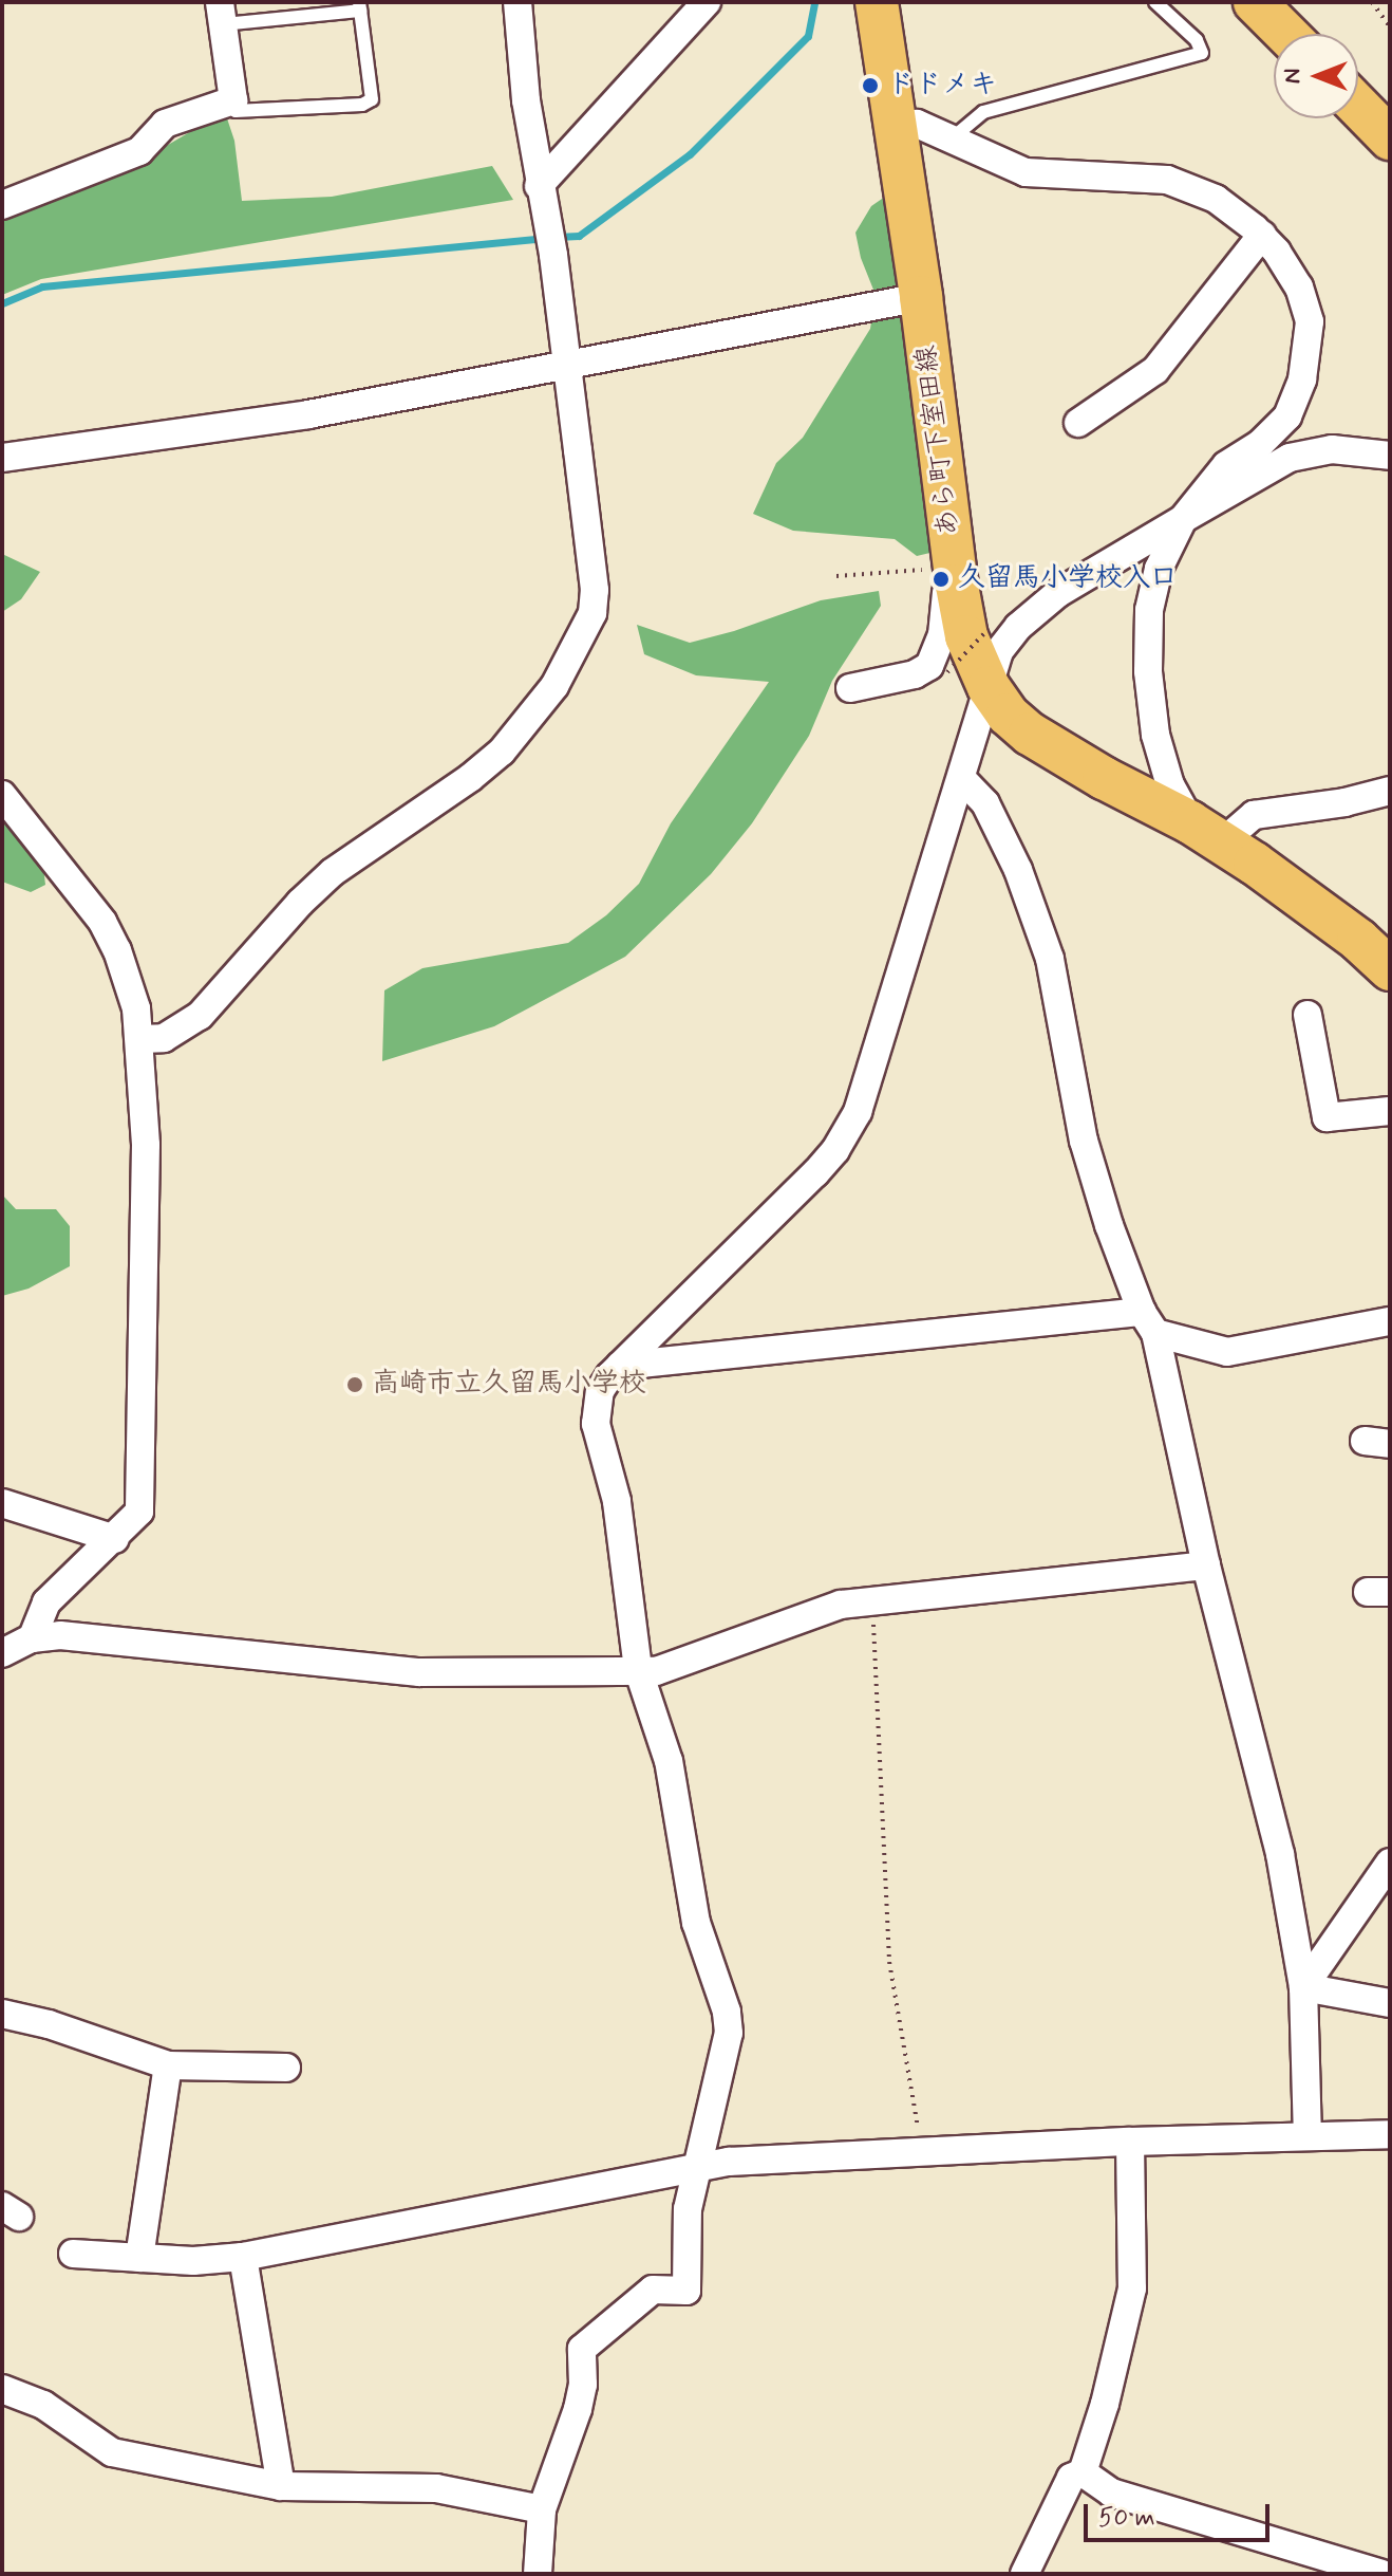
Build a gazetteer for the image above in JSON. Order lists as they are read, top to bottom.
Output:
{
  "streets": {
    "main road": ["あら町下室田線"]
  },
  "places": ["ドドメキ", "久留馬小学校入口", "高崎市立久留馬小学校"],
  "scale_bar": "50 m",
  "north": "left"
}
